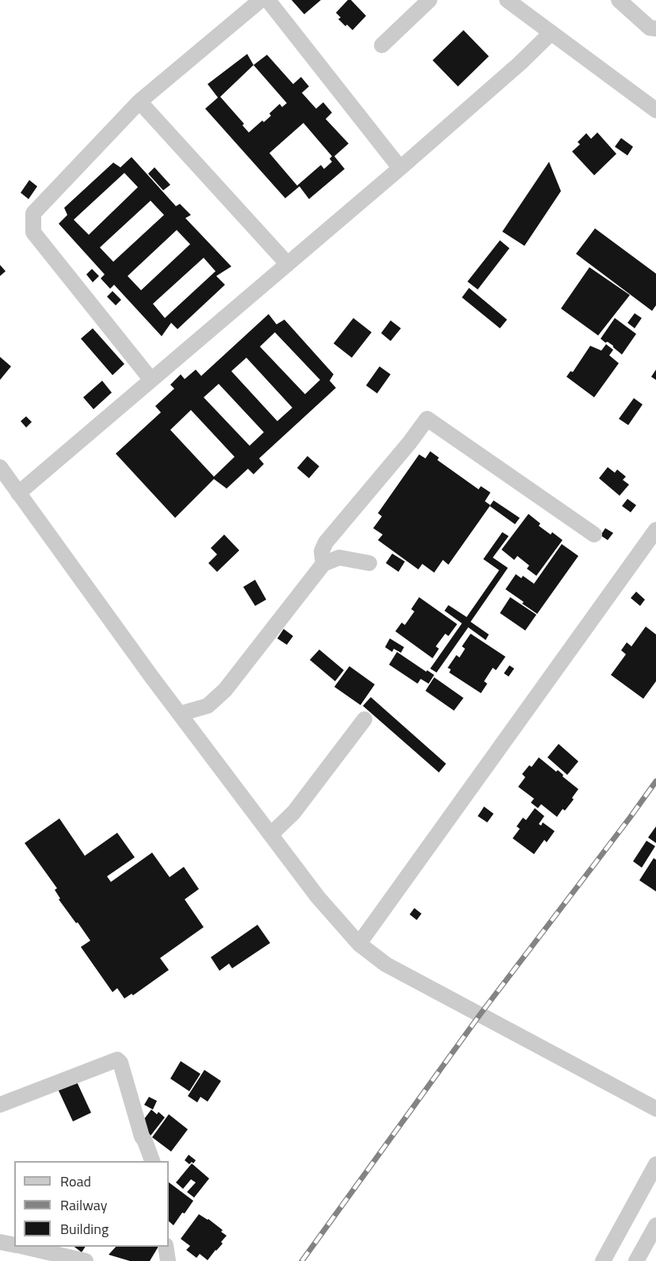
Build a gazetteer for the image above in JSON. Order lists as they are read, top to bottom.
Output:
{
  "legend": ["Road", "Railway", "Building"]
}
